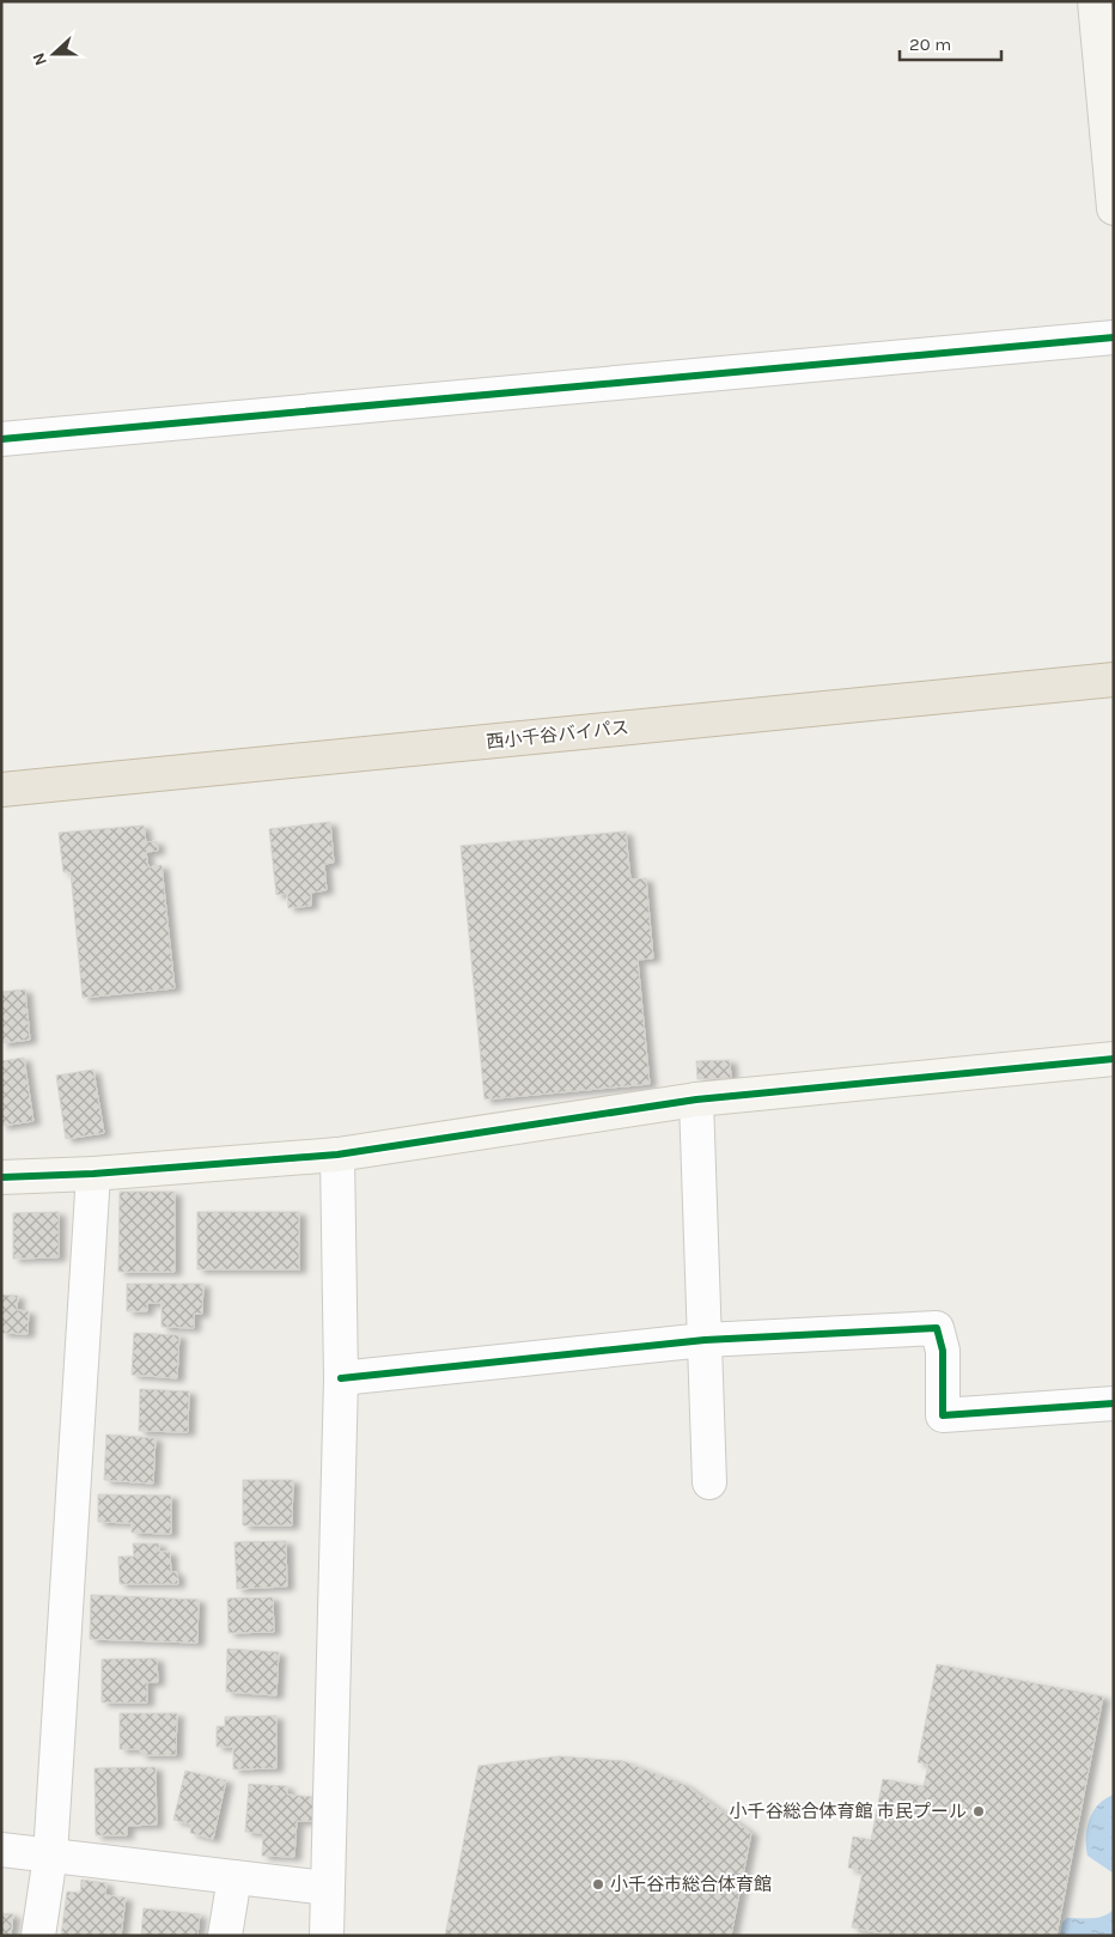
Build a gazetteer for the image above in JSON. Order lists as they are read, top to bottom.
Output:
{
  "streets": {
    "highway": ["西小千谷バイパス"]
  },
  "places": ["小千谷総合体育館 市民プール", "小千谷市総合体育館"],
  "scale_bar": "20 m",
  "north": "left"
}
